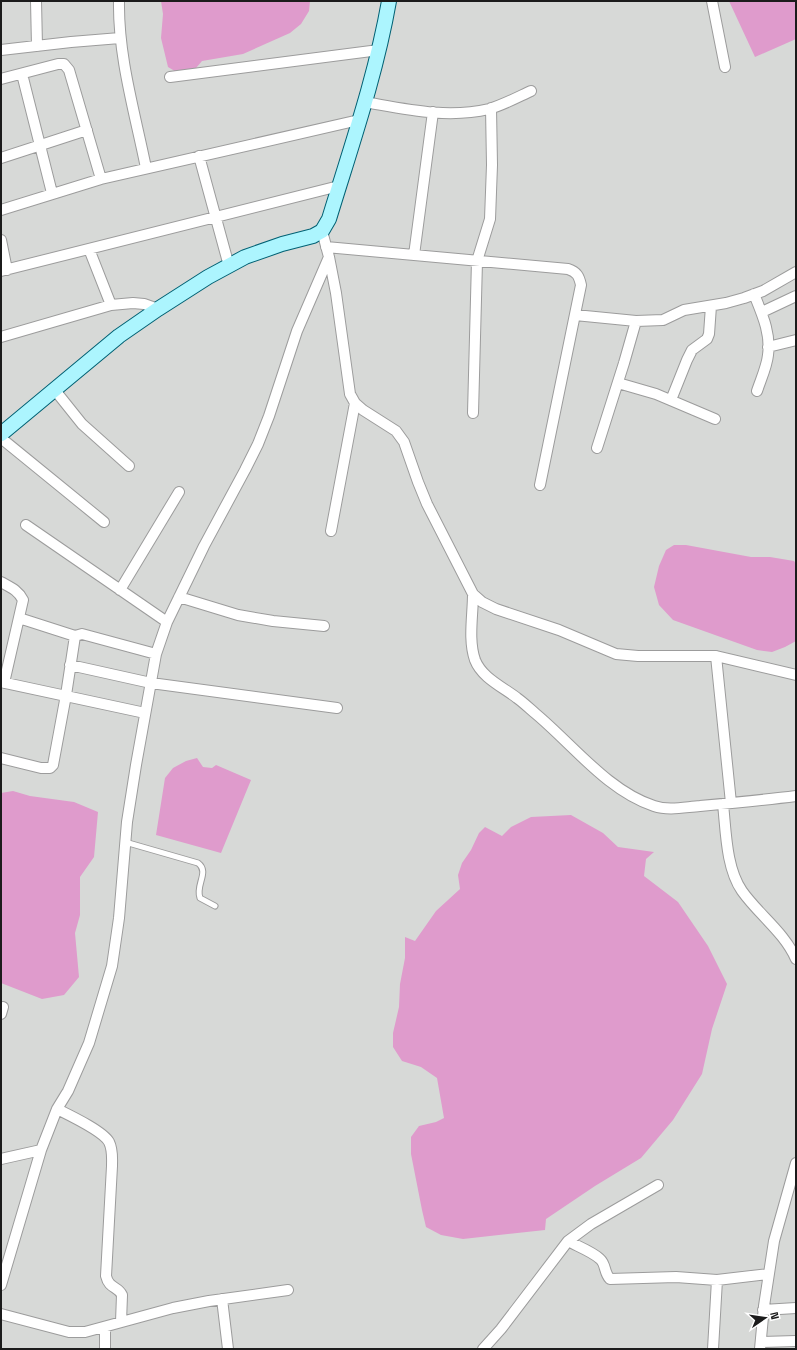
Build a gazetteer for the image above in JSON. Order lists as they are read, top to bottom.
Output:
{
  "north": "right"
}
